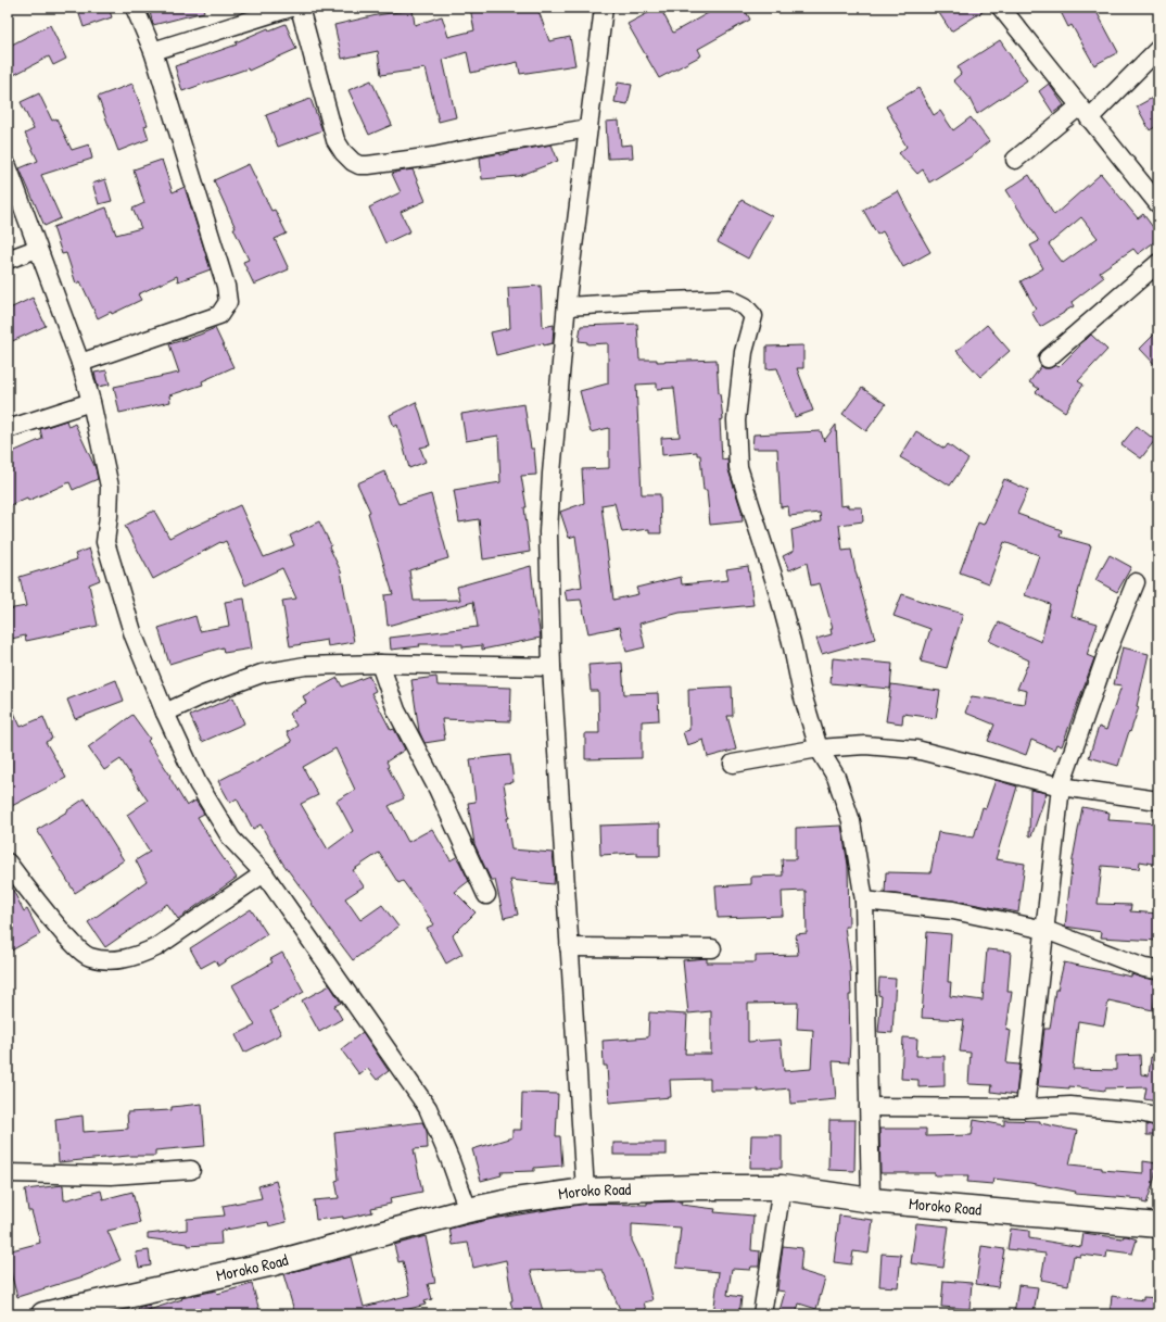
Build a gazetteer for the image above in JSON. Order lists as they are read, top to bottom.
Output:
{
  "streets": {
    "street": ["Moroko Road"]
  }
}
